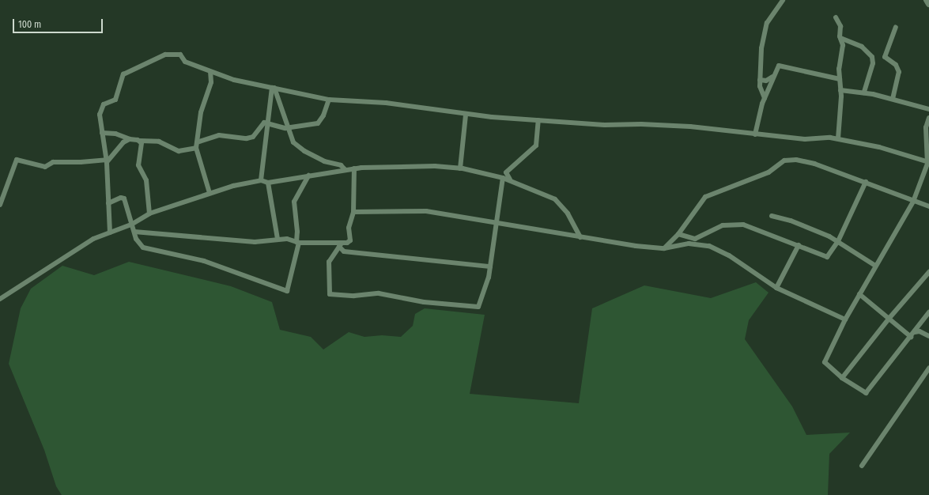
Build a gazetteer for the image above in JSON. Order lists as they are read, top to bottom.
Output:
{
  "scale_bar": "100 m"
}
